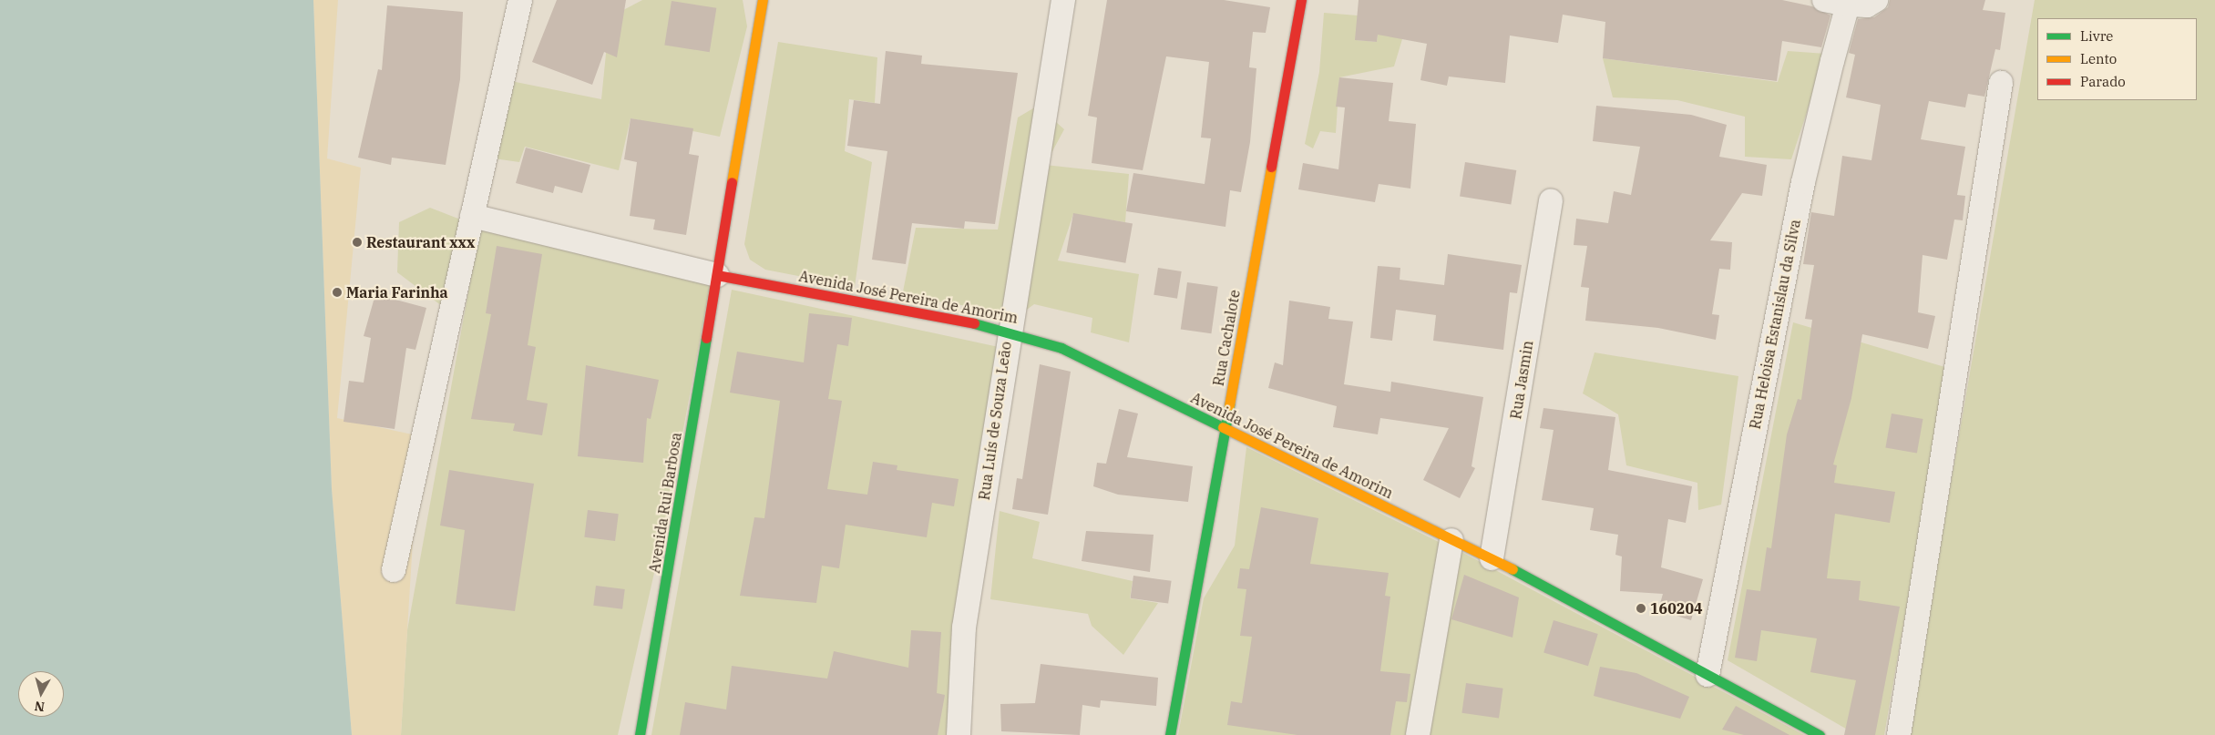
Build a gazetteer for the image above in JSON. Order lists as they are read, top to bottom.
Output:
{
  "streets": {
    "main road": ["Avenida José Pereira de Amorim", "Rua Cachalote", "Avenida Rui Barbosa"],
    "street": ["Rua Heloisa Estanislau da Silva", "Rua Jasmin", "Rua Luís de Souza Leão"]
  },
  "crossings": [
    ["Avenida José Pereira de Amorim", "Rua Heloisa Estanislau da Silva"],
    ["Avenida José Pereira de Amorim", "Rua Cachalote"],
    ["Avenida José Pereira de Amorim", "Rua Jasmin"],
    ["Avenida José Pereira de Amorim", "Rua Luís de Souza Leão"],
    ["Avenida José Pereira de Amorim", "Avenida Rui Barbosa"]
  ],
  "places": ["Restaurant xxx", "Maria Farinha", "160204"],
  "legend": ["Livre", "Lento", "Parado"],
  "north": "bottom"
}
